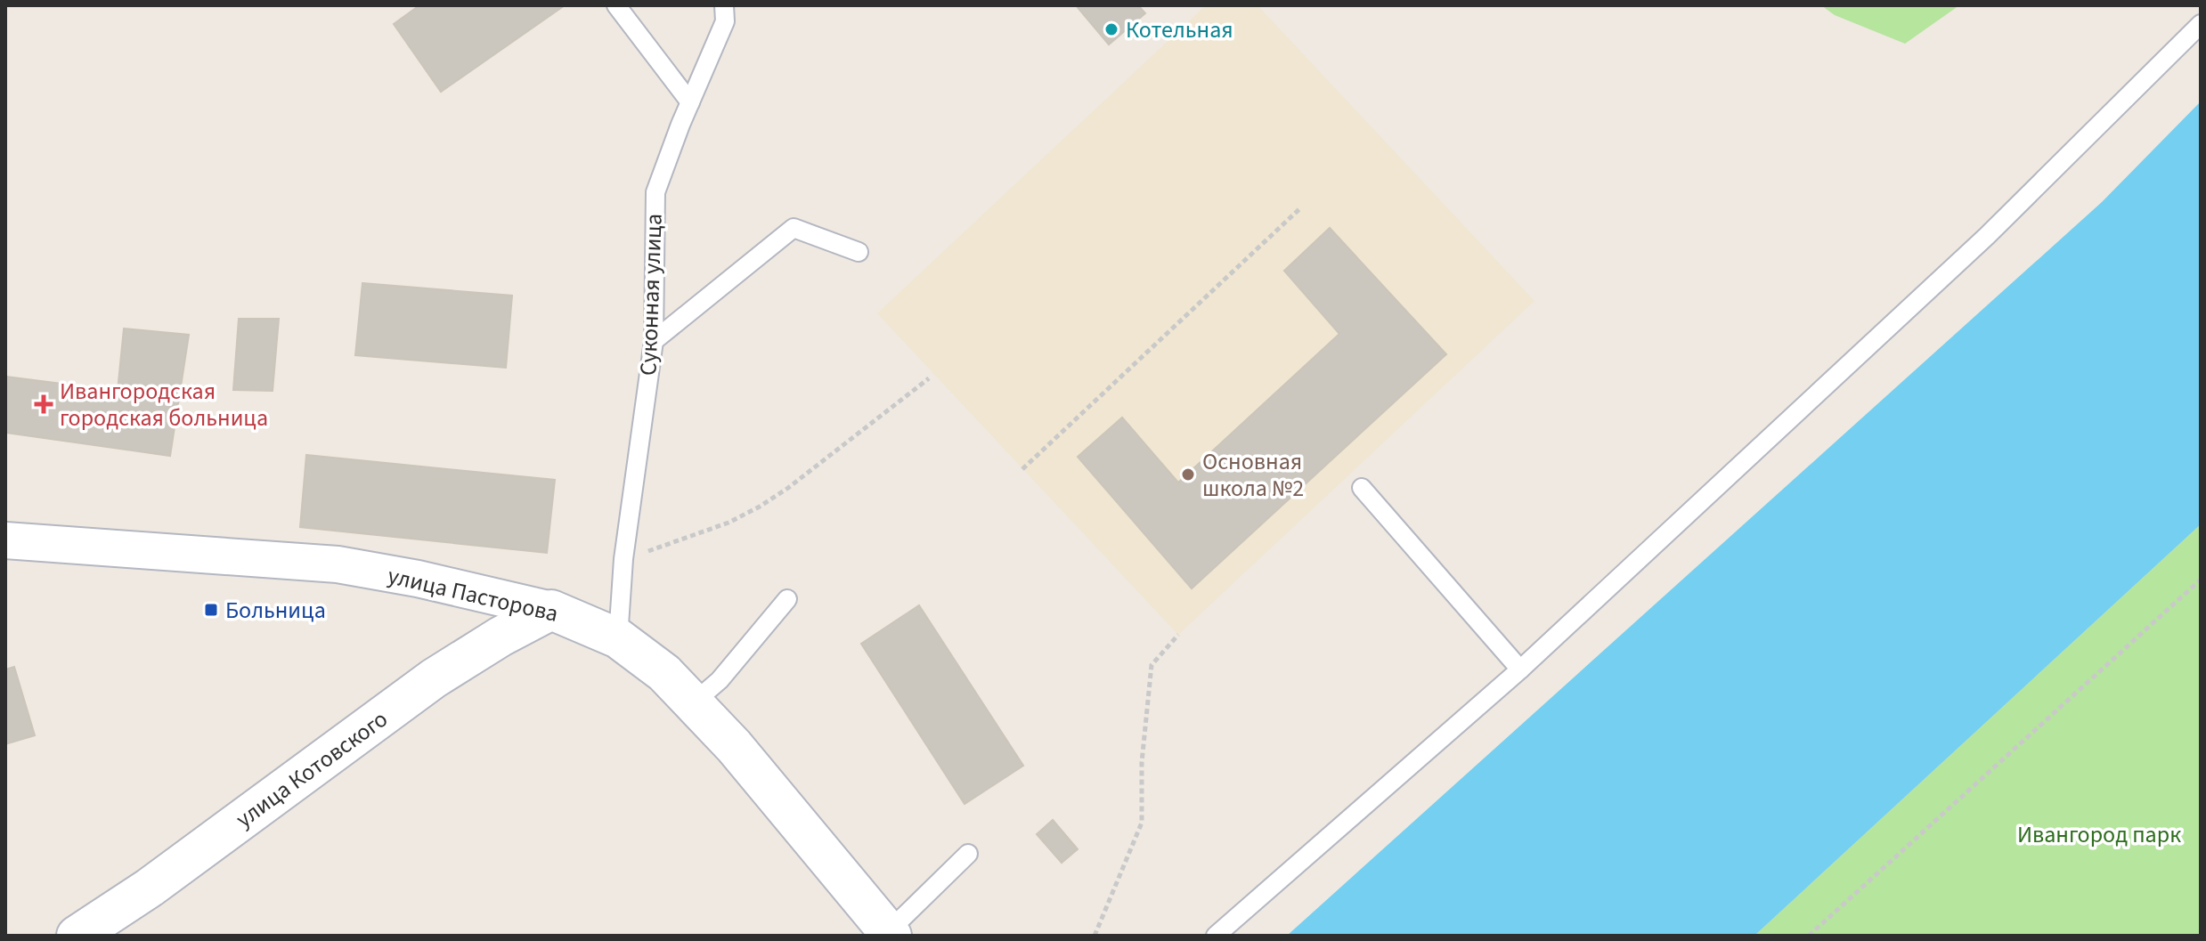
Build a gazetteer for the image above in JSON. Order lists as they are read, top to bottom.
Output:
{
  "streets": {
    "street": ["улица Пасторова", "улица Котовского"],
    "lane": ["Суконная улица"]
  },
  "crossings": [
    ["Суконная улица", "улица Пасторова"],
    ["улица Пасторова", "улица Котовского"]
  ],
  "parks": ["Ивангород парк"],
  "places": {
    "other": ["Котельная", "Основная школа №2"],
    "health": ["Ивангородская городская больница"],
    "transit": ["Больница"]
  }
}
